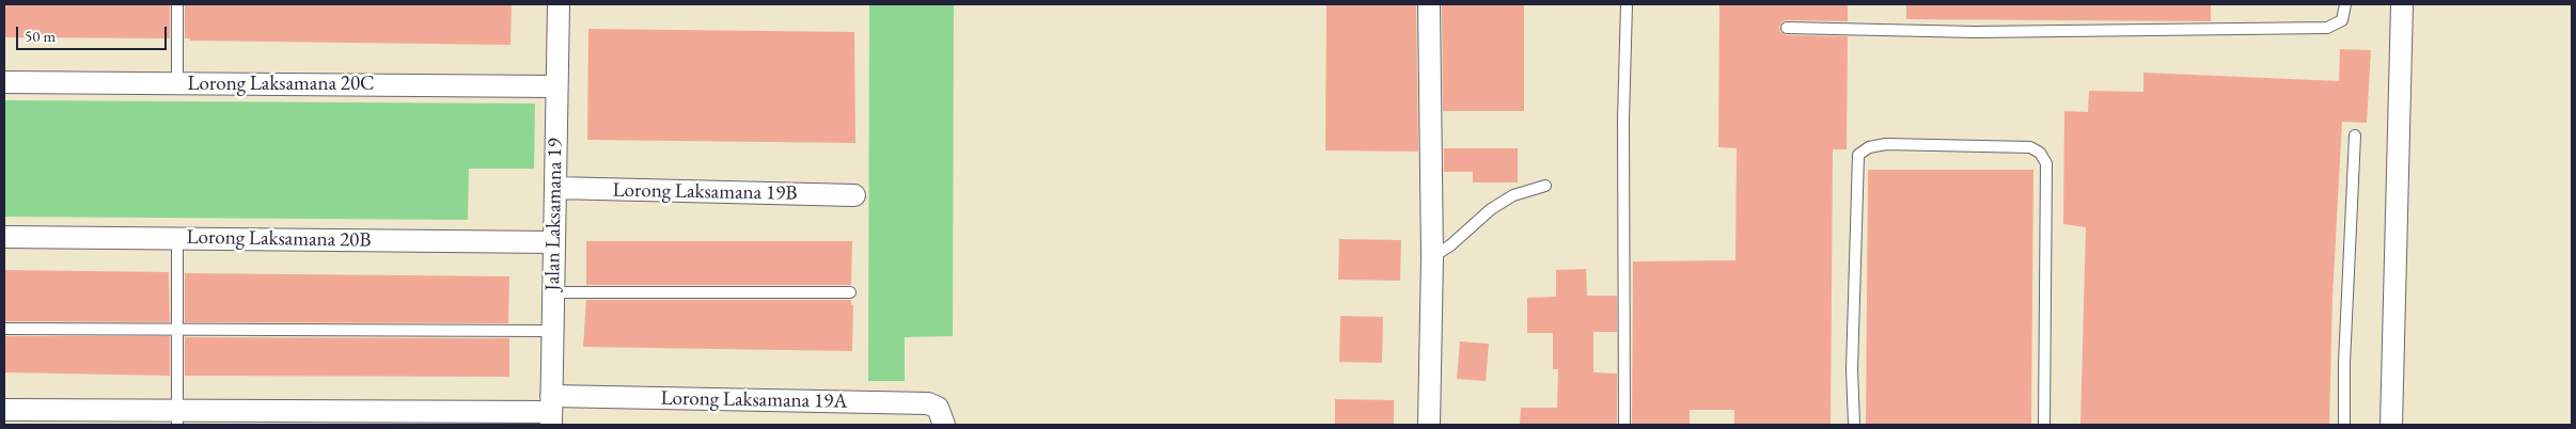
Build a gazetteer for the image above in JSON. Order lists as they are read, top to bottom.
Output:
{
  "streets": {
    "street": [
      "Lorong Laksamana 20C",
      "Lorong Laksamana 19B",
      "Jalan Laksamana 19",
      "Lorong Laksamana 20B",
      "Lorong Laksamana 19A"
    ]
  },
  "crossings": [
    ["Lorong Laksamana 20C", "Jalan Laksamana 19"],
    ["Lorong Laksamana 19B", "Jalan Laksamana 19"],
    ["Jalan Laksamana 19", "Lorong Laksamana 20B"],
    ["Jalan Laksamana 19", "Lorong Laksamana 19A"]
  ],
  "scale_bar": "50 m"
}
